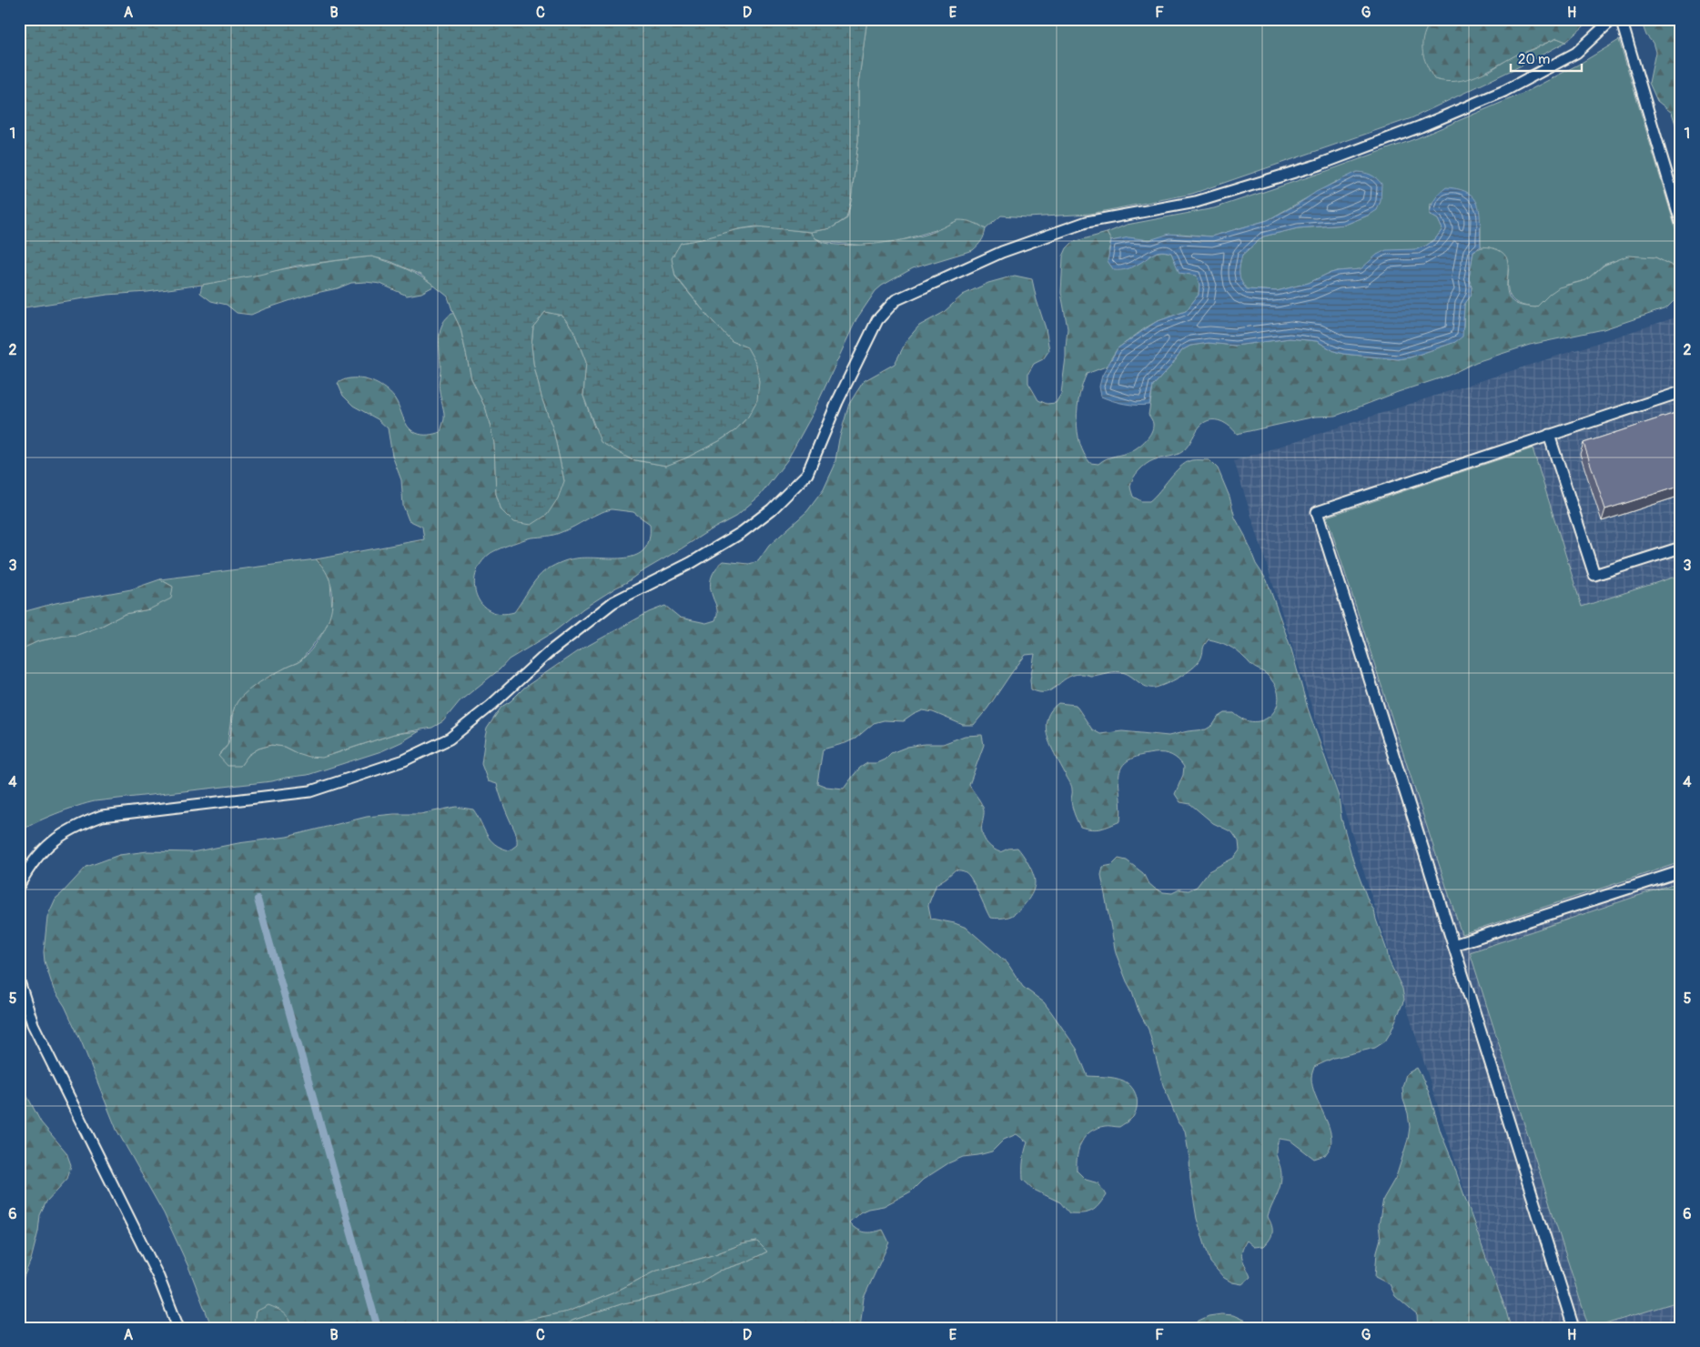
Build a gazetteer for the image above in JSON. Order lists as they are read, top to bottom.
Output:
{
  "scale_bar": "20 m",
  "grid": {
    "columns": [
      "A",
      "B",
      "C",
      "D",
      "E",
      "F",
      "G",
      "H"
    ],
    "rows": [
      "1",
      "2",
      "3",
      "4",
      "5",
      "6"
    ]
  }
}
